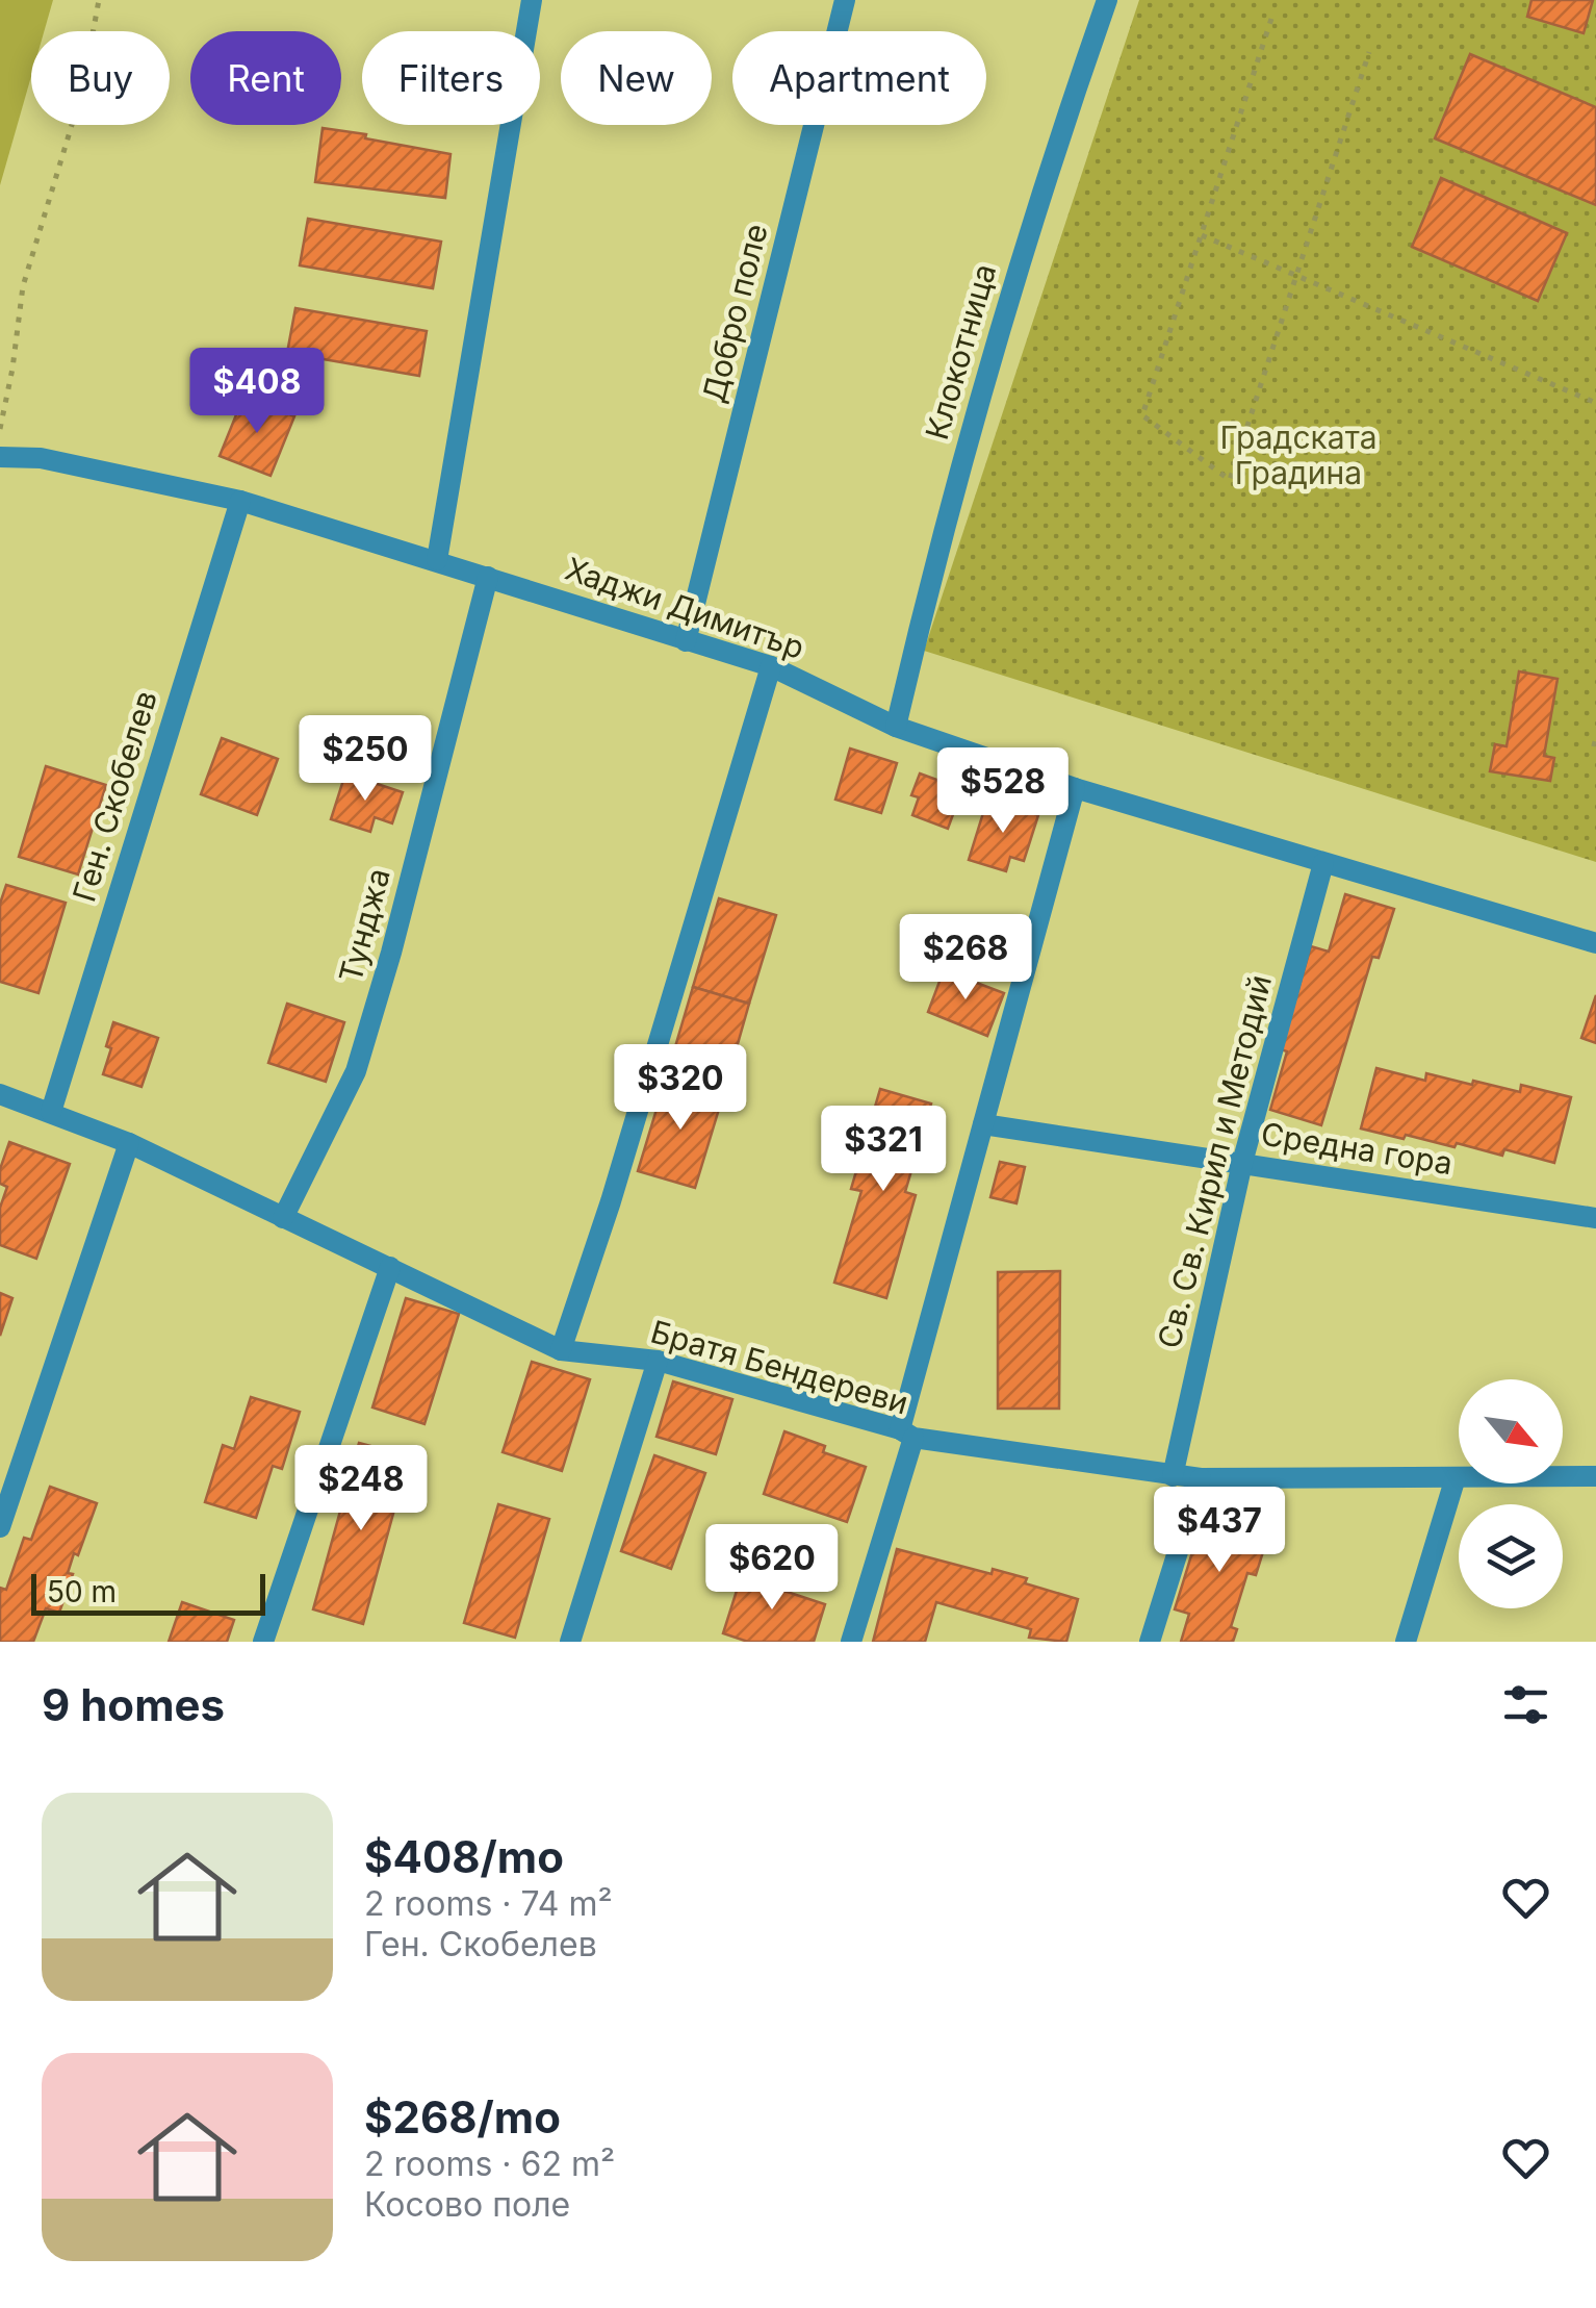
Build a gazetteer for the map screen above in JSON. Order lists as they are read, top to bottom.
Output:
{
  "streets": {
    "street": [
      "Добро поле",
      "Клокотница",
      "Хаджи Димитър",
      "Ген. Скобелев",
      "Тунджа",
      "Средна гора",
      "Св. Св. Кирил и Методий",
      "Братя Бендереви"
    ]
  },
  "crossings": [
    ["Добро поле", "Хаджи Димитър"],
    ["Клокотница", "Хаджи Димитър"],
    ["Хаджи Димитър", "Ген. Скобелев"],
    ["Хаджи Димитър", "Тунджа"],
    ["Хаджи Димитър", "Св. Св. Кирил и Методий"],
    ["Ген. Скобелев", "Братя Бендереви"],
    ["Тунджа", "Братя Бендереви"],
    ["Средна гора", "Св. Св. Кирил и Методий"],
    ["Св. Св. Кирил и Методий", "Братя Бендереви"]
  ],
  "parks": ["Градската Градина"],
  "scale_bar": "50 m",
  "north": "bottom right",
  "page": {
    "chip": [
      "Buy",
      "Rent",
      "Filters",
      "New",
      "Apartment"
    ],
    "price": [
      "$408",
      "$250",
      "$528",
      "$268",
      "$320",
      "$321",
      "$248",
      "$437",
      "$620"
    ],
    "scale": "50 m",
    "heading": "9 homes",
    "list": [
      {
        "name": "$408/mo",
        "note": "2 rooms · 74 m² · Ген. Скобелев"
      },
      {
        "name": "$268/mo",
        "note": "2 rooms · 62 m² · Косово поле"
      }
    ]
  }
}
